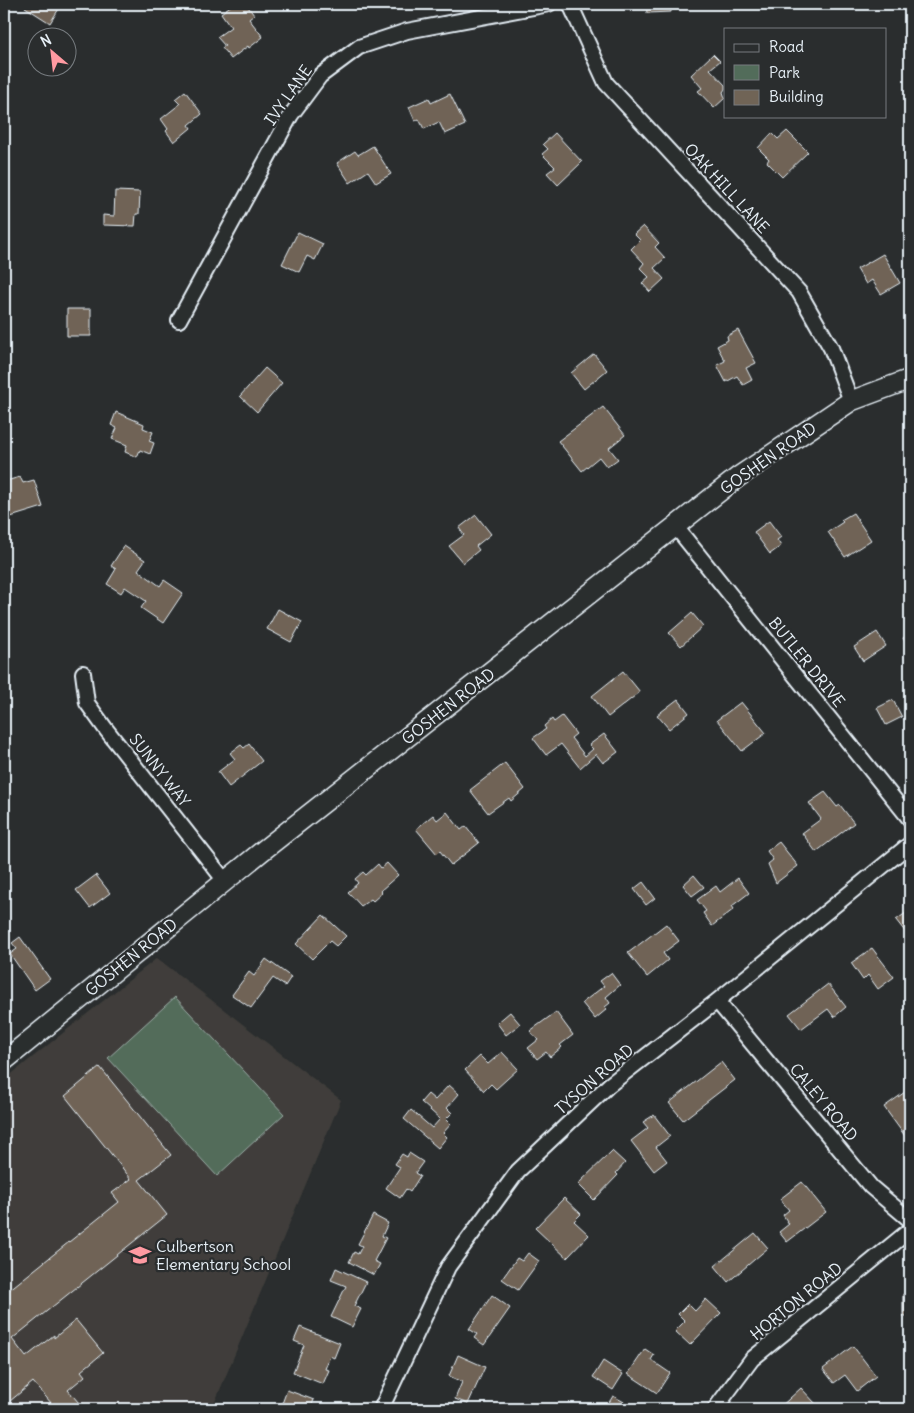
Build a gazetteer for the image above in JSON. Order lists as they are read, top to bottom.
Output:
{
  "streets": {
    "street": [
      "IVY LANE",
      "OAK HILL LANE",
      "GOSHEN ROAD",
      "BUTLER DRIVE",
      "SUNNY WAY",
      "TYSON ROAD",
      "CALEY ROAD",
      "HORTON ROAD"
    ]
  },
  "crossings": [
    ["OAK HILL LANE", "GOSHEN ROAD"],
    ["GOSHEN ROAD", "BUTLER DRIVE"],
    ["GOSHEN ROAD", "SUNNY WAY"],
    ["TYSON ROAD", "CALEY ROAD"]
  ],
  "places": {
    "school or university": ["Culbertson Elementary School"]
  },
  "legend": ["Road", "Park", "Building"],
  "north": "top left"
}
